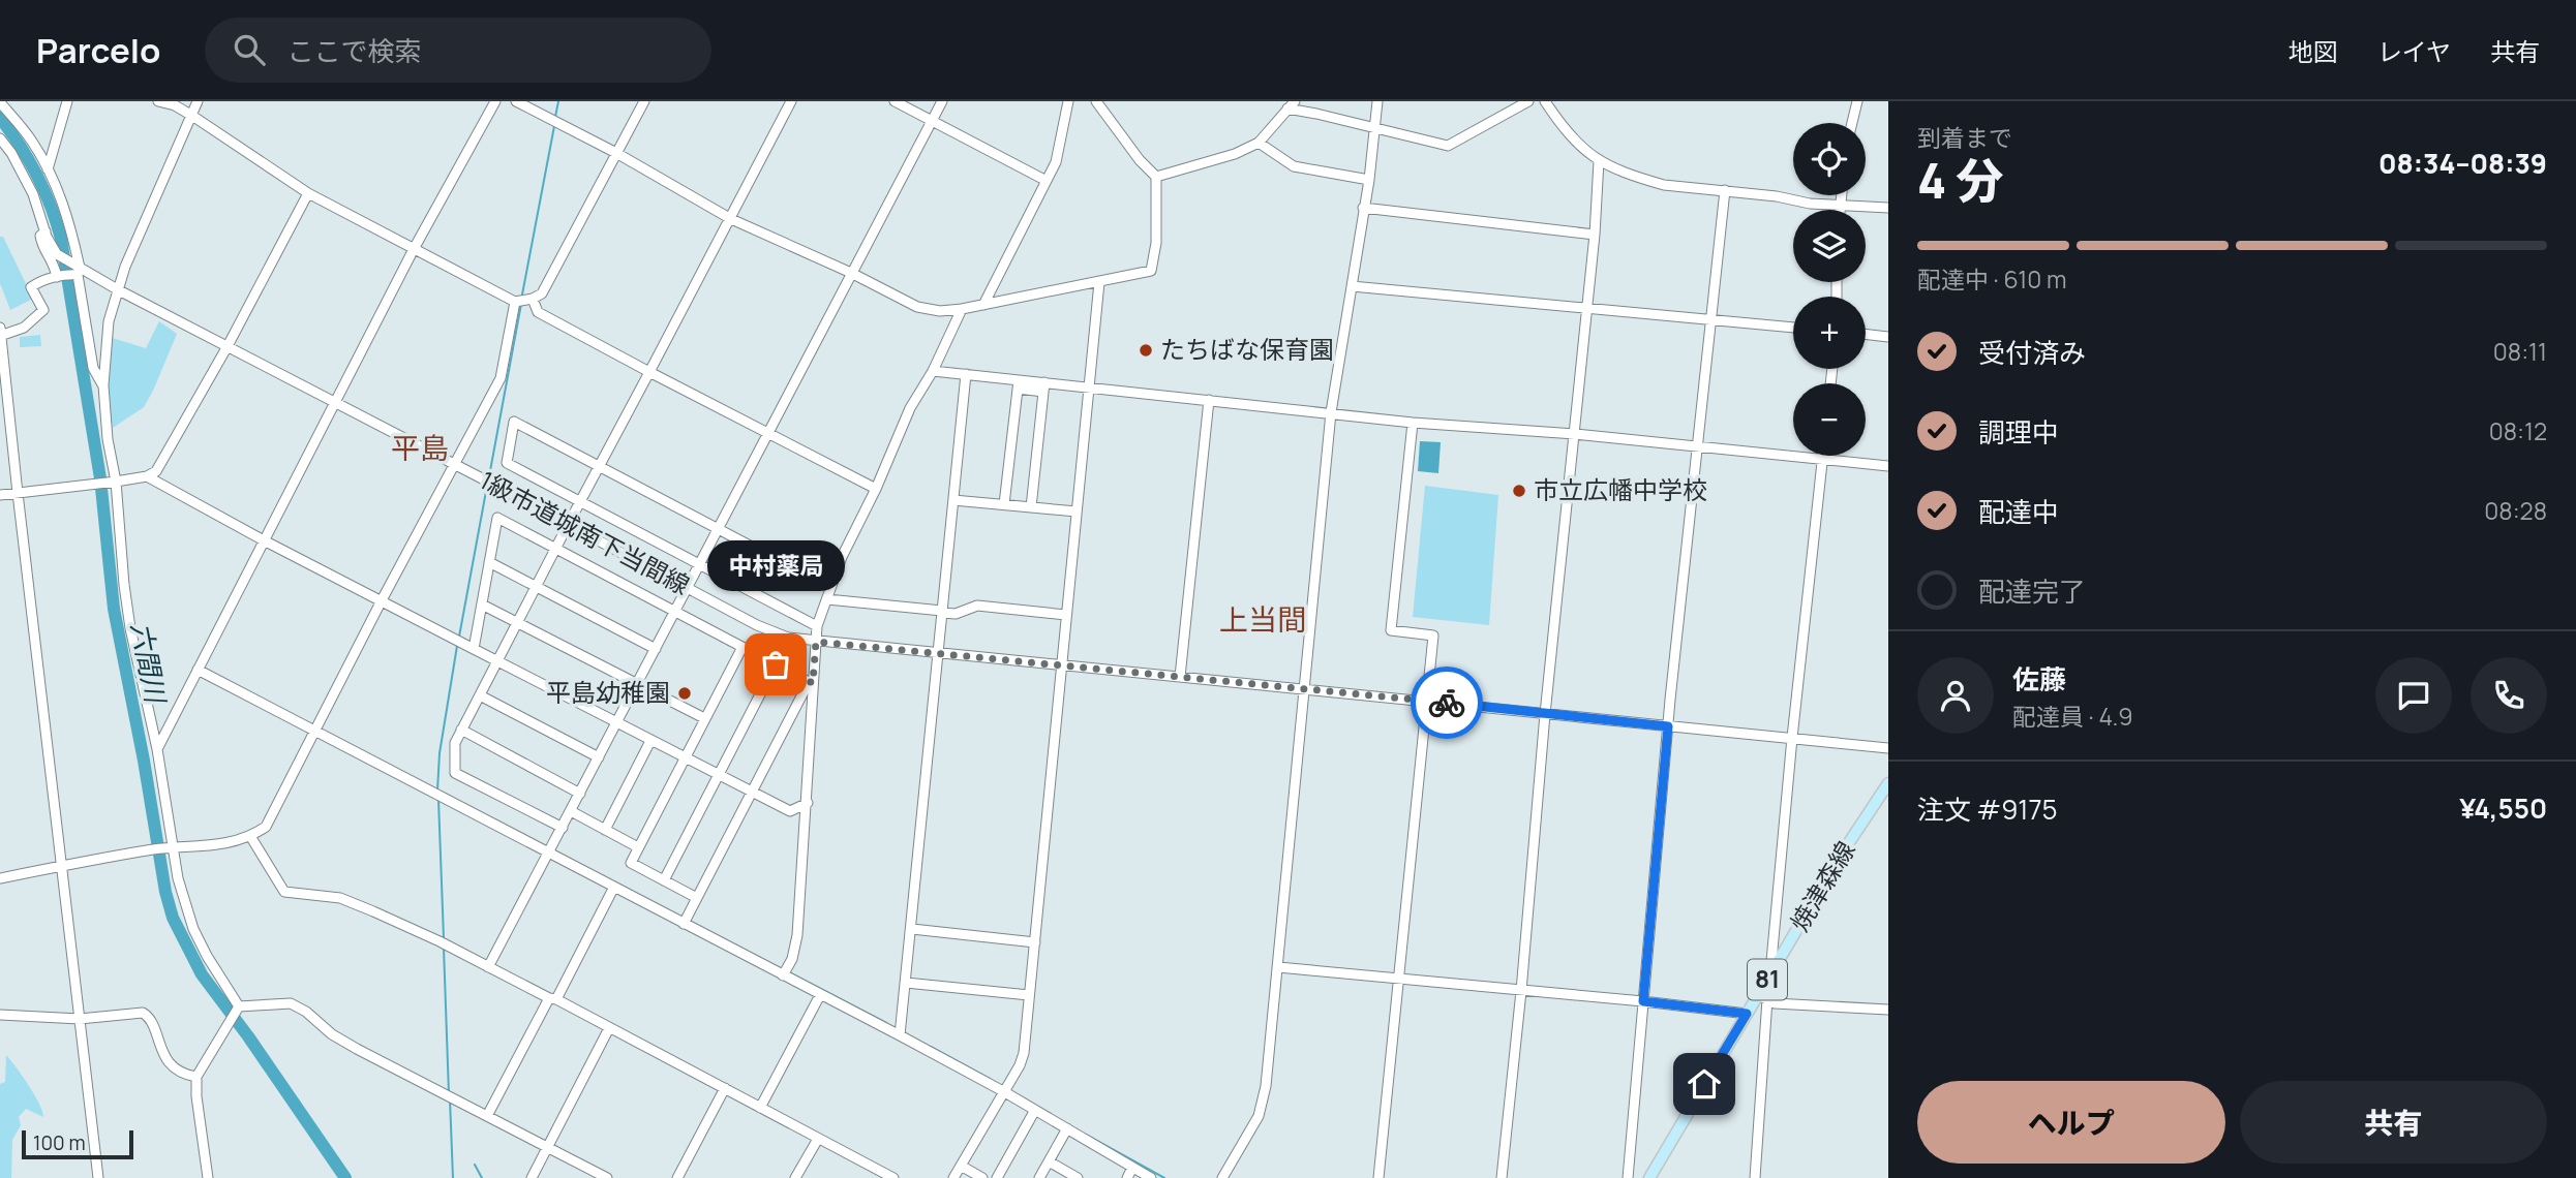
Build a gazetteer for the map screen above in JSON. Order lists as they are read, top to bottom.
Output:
{
  "streets": {
    "main road": ["焼津森線", "81"],
    "street": ["1級市道城南下当間線"]
  },
  "districts": ["平島", "上当間"],
  "water": ["六間川"],
  "places": [
    "たちばな保育園",
    "市立広幡中学校",
    "中村薬局",
    "平島幼稚園"
  ],
  "scale_bar": "100 m",
  "page": {
    "header": "Parcelo",
    "search": "ここで検索",
    "nav": ["地図", "レイヤ", "共有"],
    "heading": ["4 分", "到着まで", "08:34–08:39"],
    "panel": [
      "佐藤",
      "配達員 · 4.9",
      "注文 #9175",
      "¥4,550"
    ],
    "map_buttons": ["+", "−"],
    "bar": "配達中 · 610 m",
    "list": [
      ["受付済み", "08:11"],
      ["調理中", "08:12"],
      ["配達中", "08:28"],
      "配達完了"
    ],
    "bubble": "中村薬局",
    "buttons": ["ヘルプ", "共有"],
    "scale": "100 m"
  }
}
